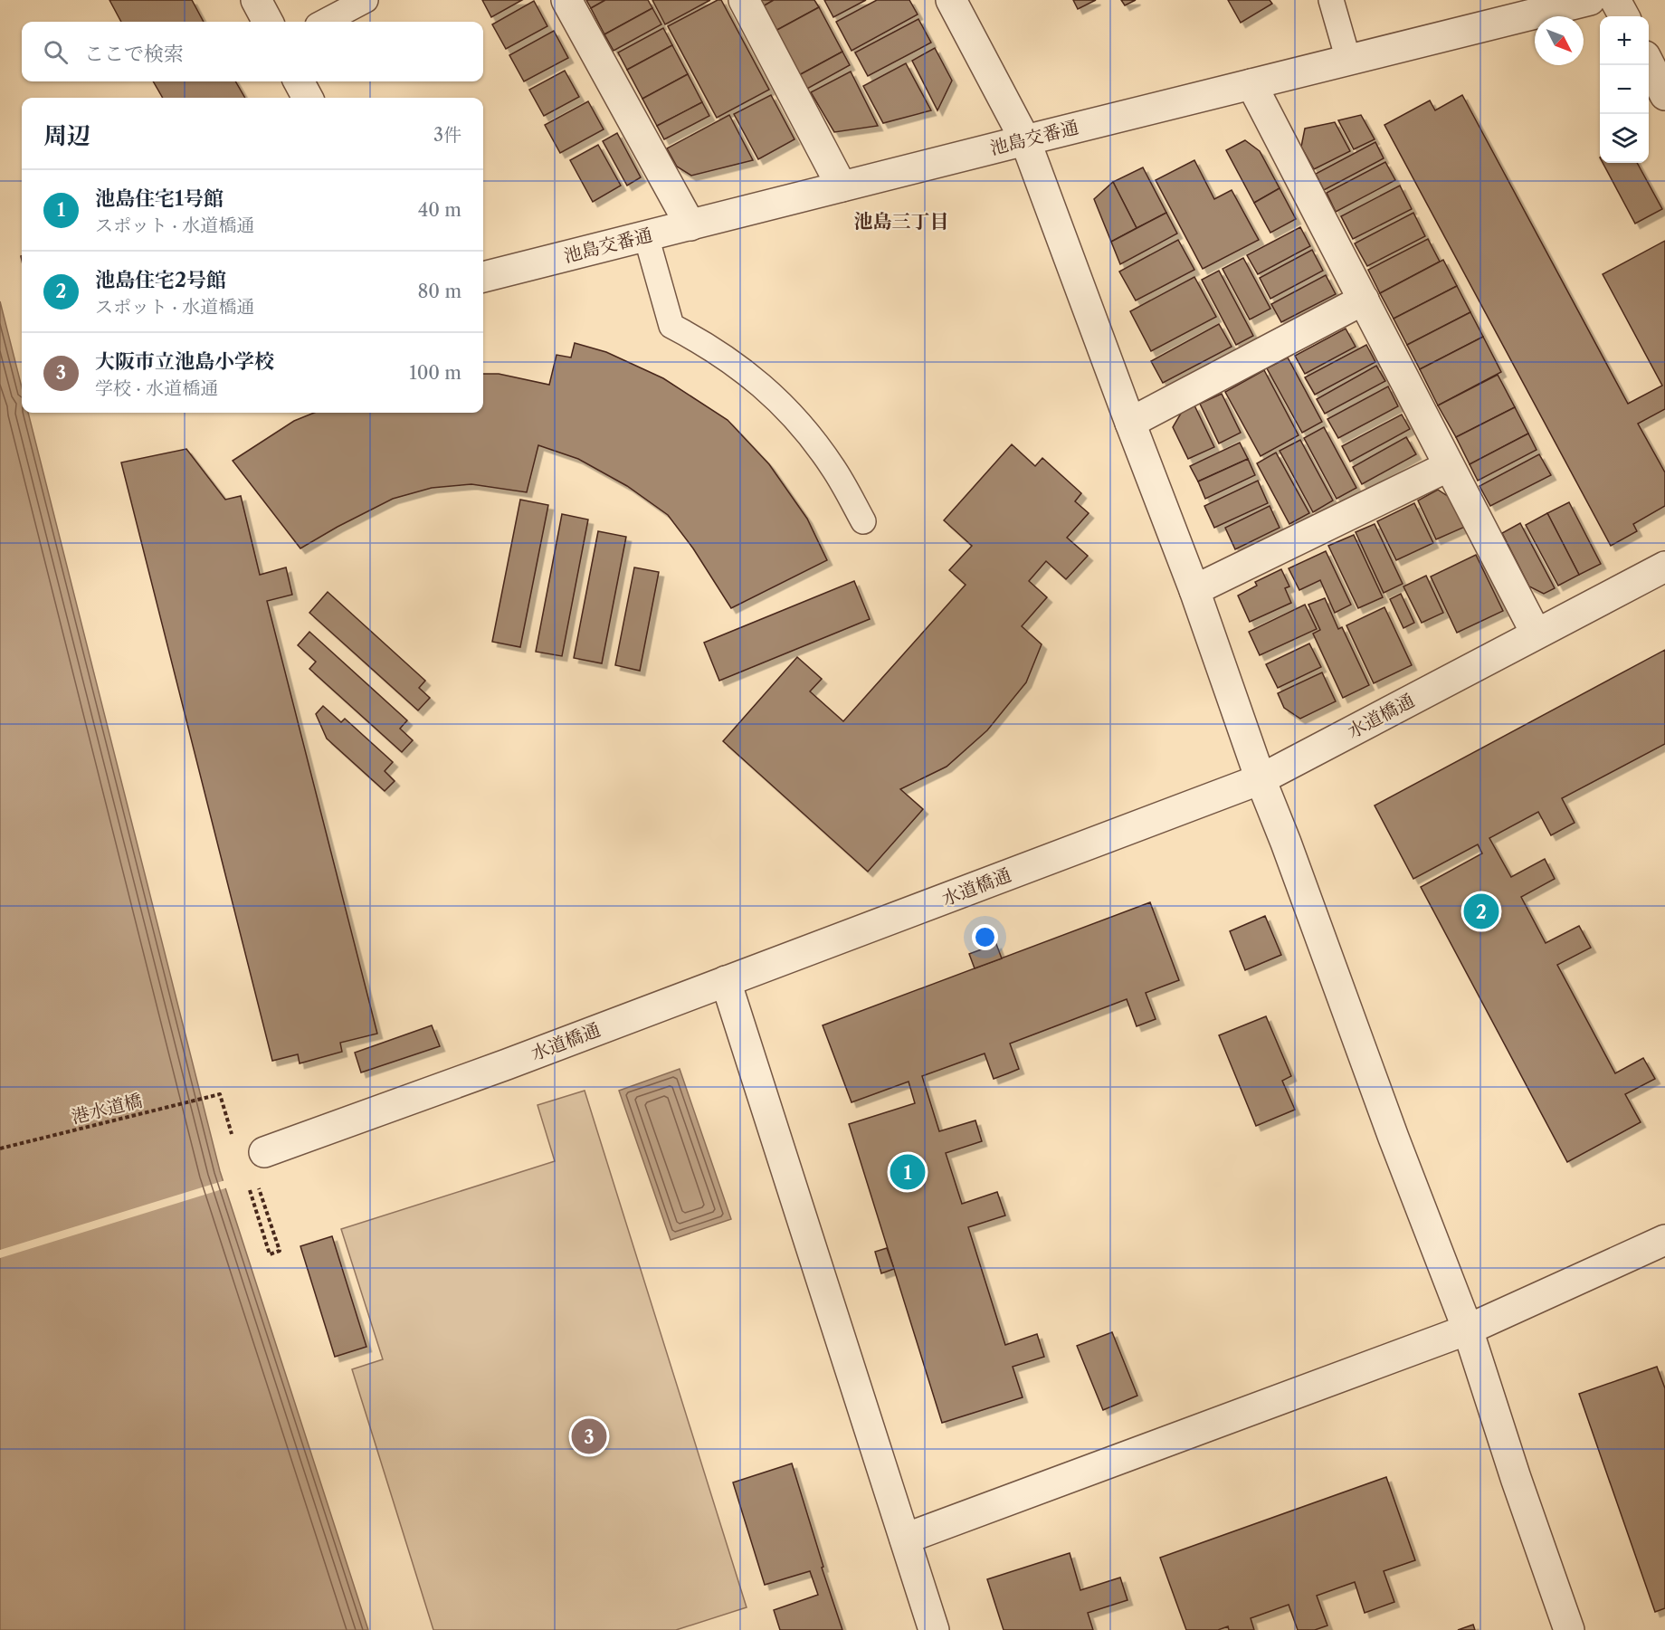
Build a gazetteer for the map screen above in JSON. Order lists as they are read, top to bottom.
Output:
{
  "streets": {
    "street": ["池島交番通", "水道橋通"],
    "path": ["港水道橋"]
  },
  "districts": ["池島三丁目"],
  "north": "bottom right",
  "page": {
    "map_buttons": ["+", "−"],
    "search": "ここで検索",
    "heading": ["周辺", "3件"],
    "list": [
      {
        "mark": "1",
        "name": "池島住宅1号館",
        "note": "スポット · 水道橋通",
        "value": "40 m"
      },
      {
        "mark": "2",
        "name": "池島住宅2号館",
        "note": "スポット · 水道橋通",
        "value": "80 m"
      },
      {
        "mark": "3",
        "name": "大阪市立池島小学校",
        "note": "学校 · 水道橋通",
        "value": "100 m"
      }
    ],
    "pins": ["2", "1", "3"]
  }
}
